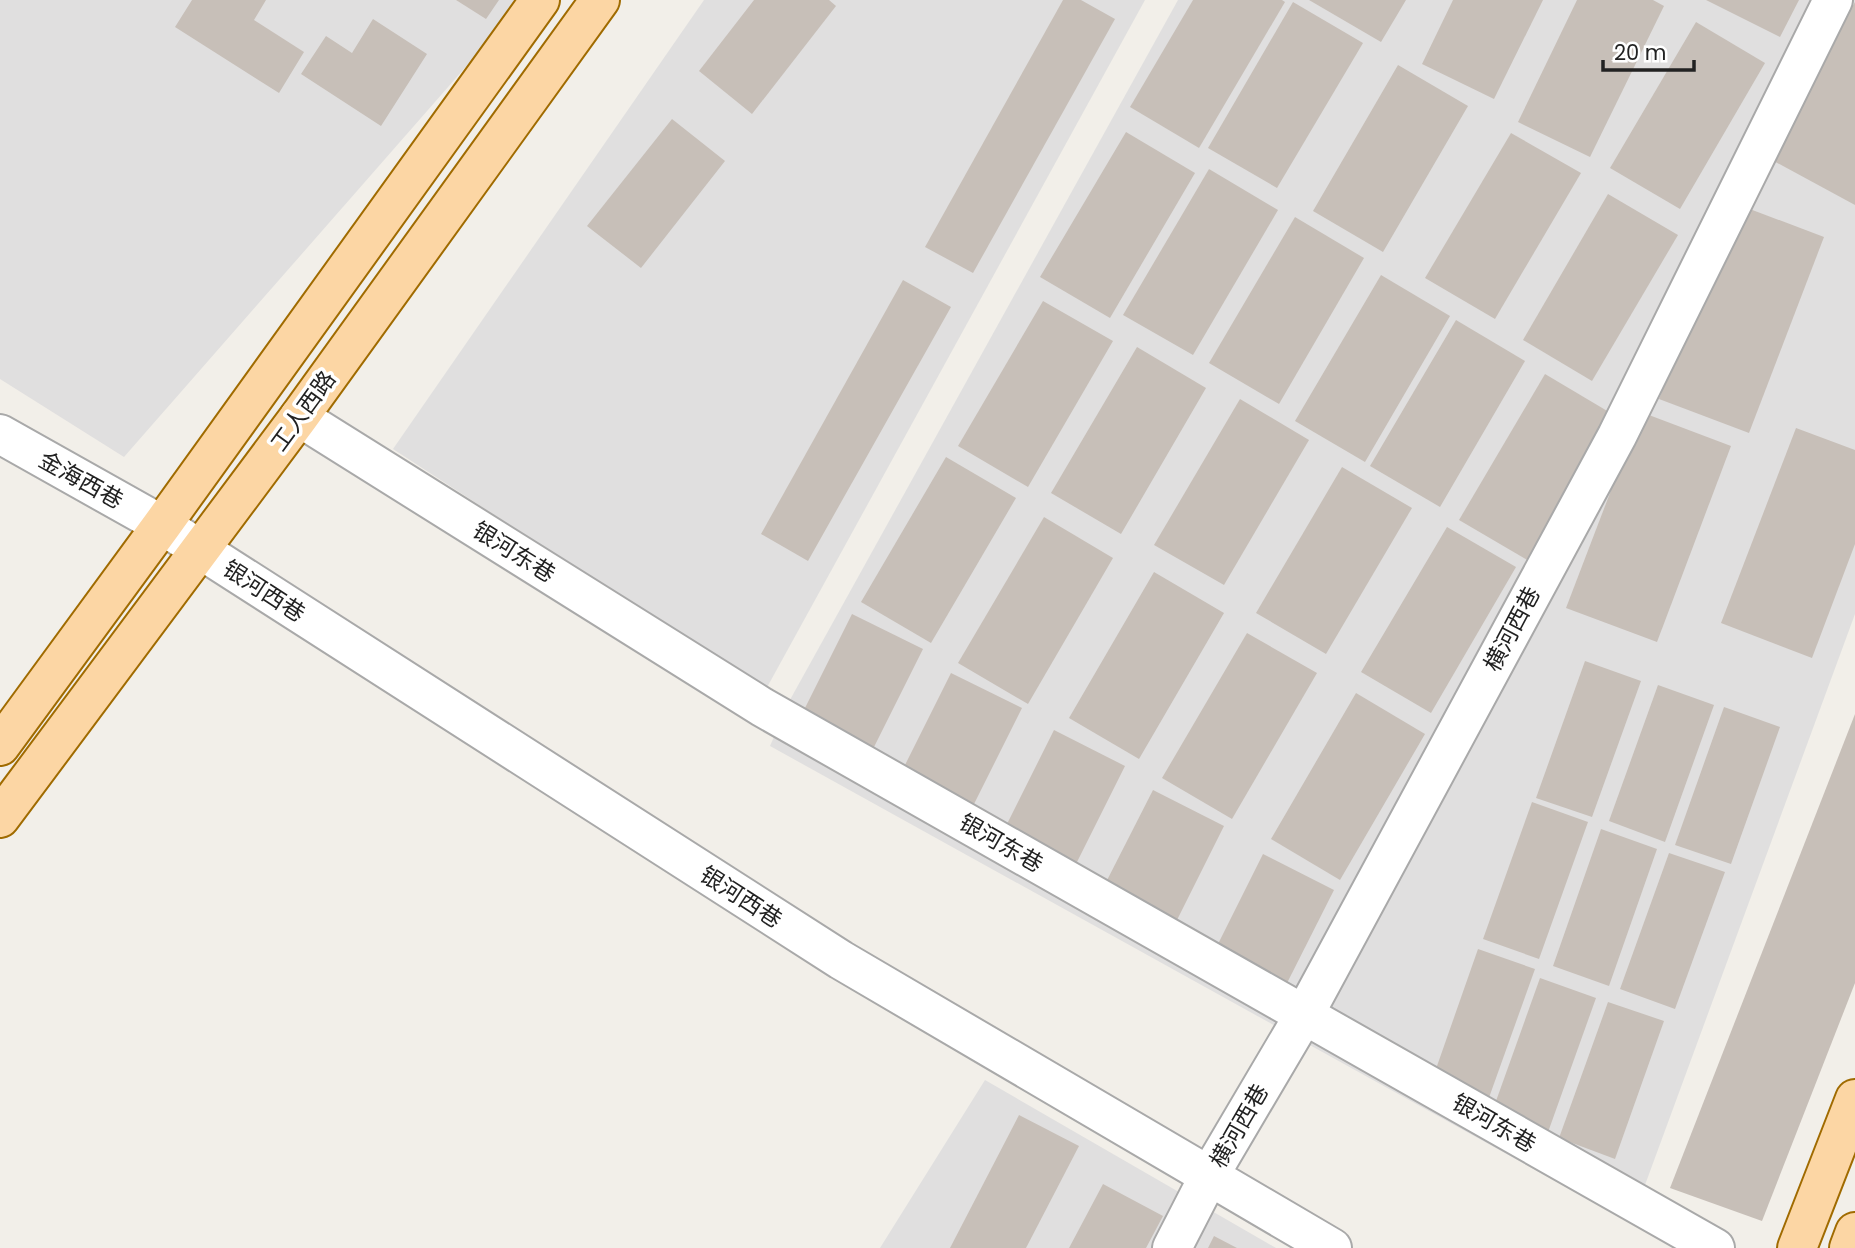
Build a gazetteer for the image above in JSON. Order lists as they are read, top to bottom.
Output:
{
  "streets": {
    "main road": ["工人西路"],
    "street": [
      "金海西巷",
      "银河东巷",
      "银河西巷",
      "横河西巷"
    ]
  },
  "crossings": [
    ["工人西路", "金海西巷"],
    ["工人西路", "银河东巷"],
    ["工人西路", "银河西巷"],
    ["金海西巷", "银河西巷"],
    ["银河东巷", "横河西巷"],
    ["银河西巷", "横河西巷"]
  ],
  "scale_bar": "20 m"
}
